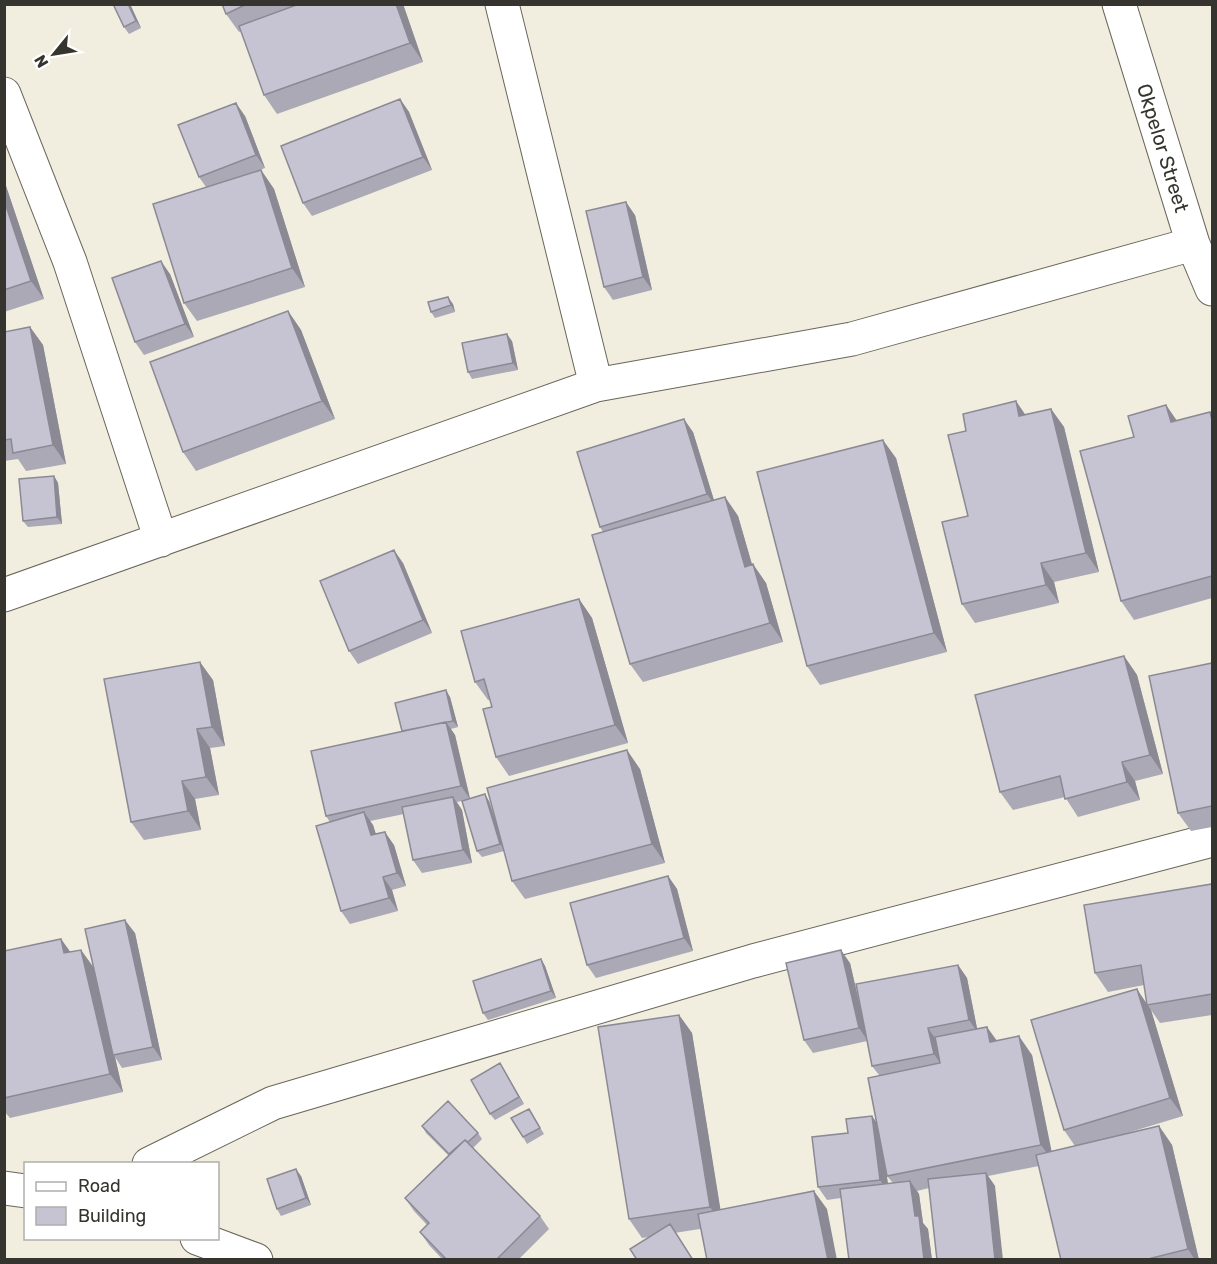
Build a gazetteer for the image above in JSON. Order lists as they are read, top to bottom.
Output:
{
  "streets": {
    "street": ["Okpelor Street"]
  },
  "legend": ["Road", "Building"],
  "north": "bottom left"
}
